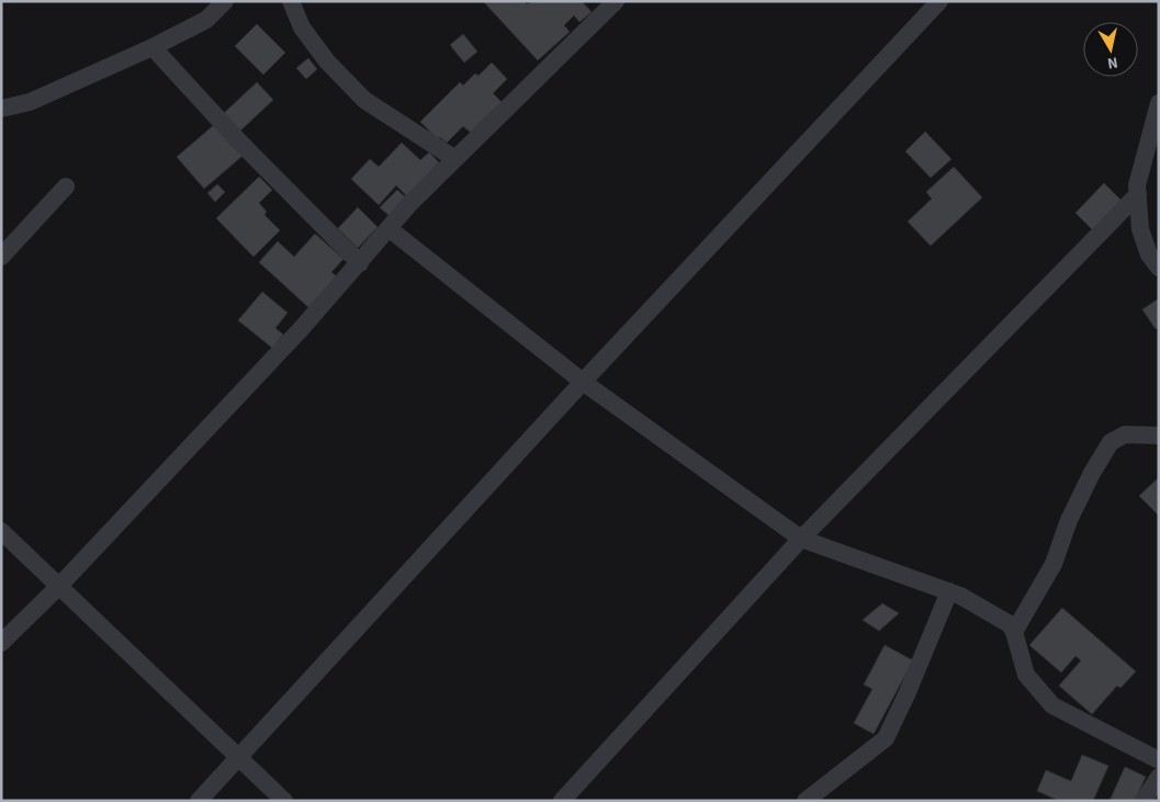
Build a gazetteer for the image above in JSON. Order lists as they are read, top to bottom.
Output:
{
  "north": "bottom"
}
